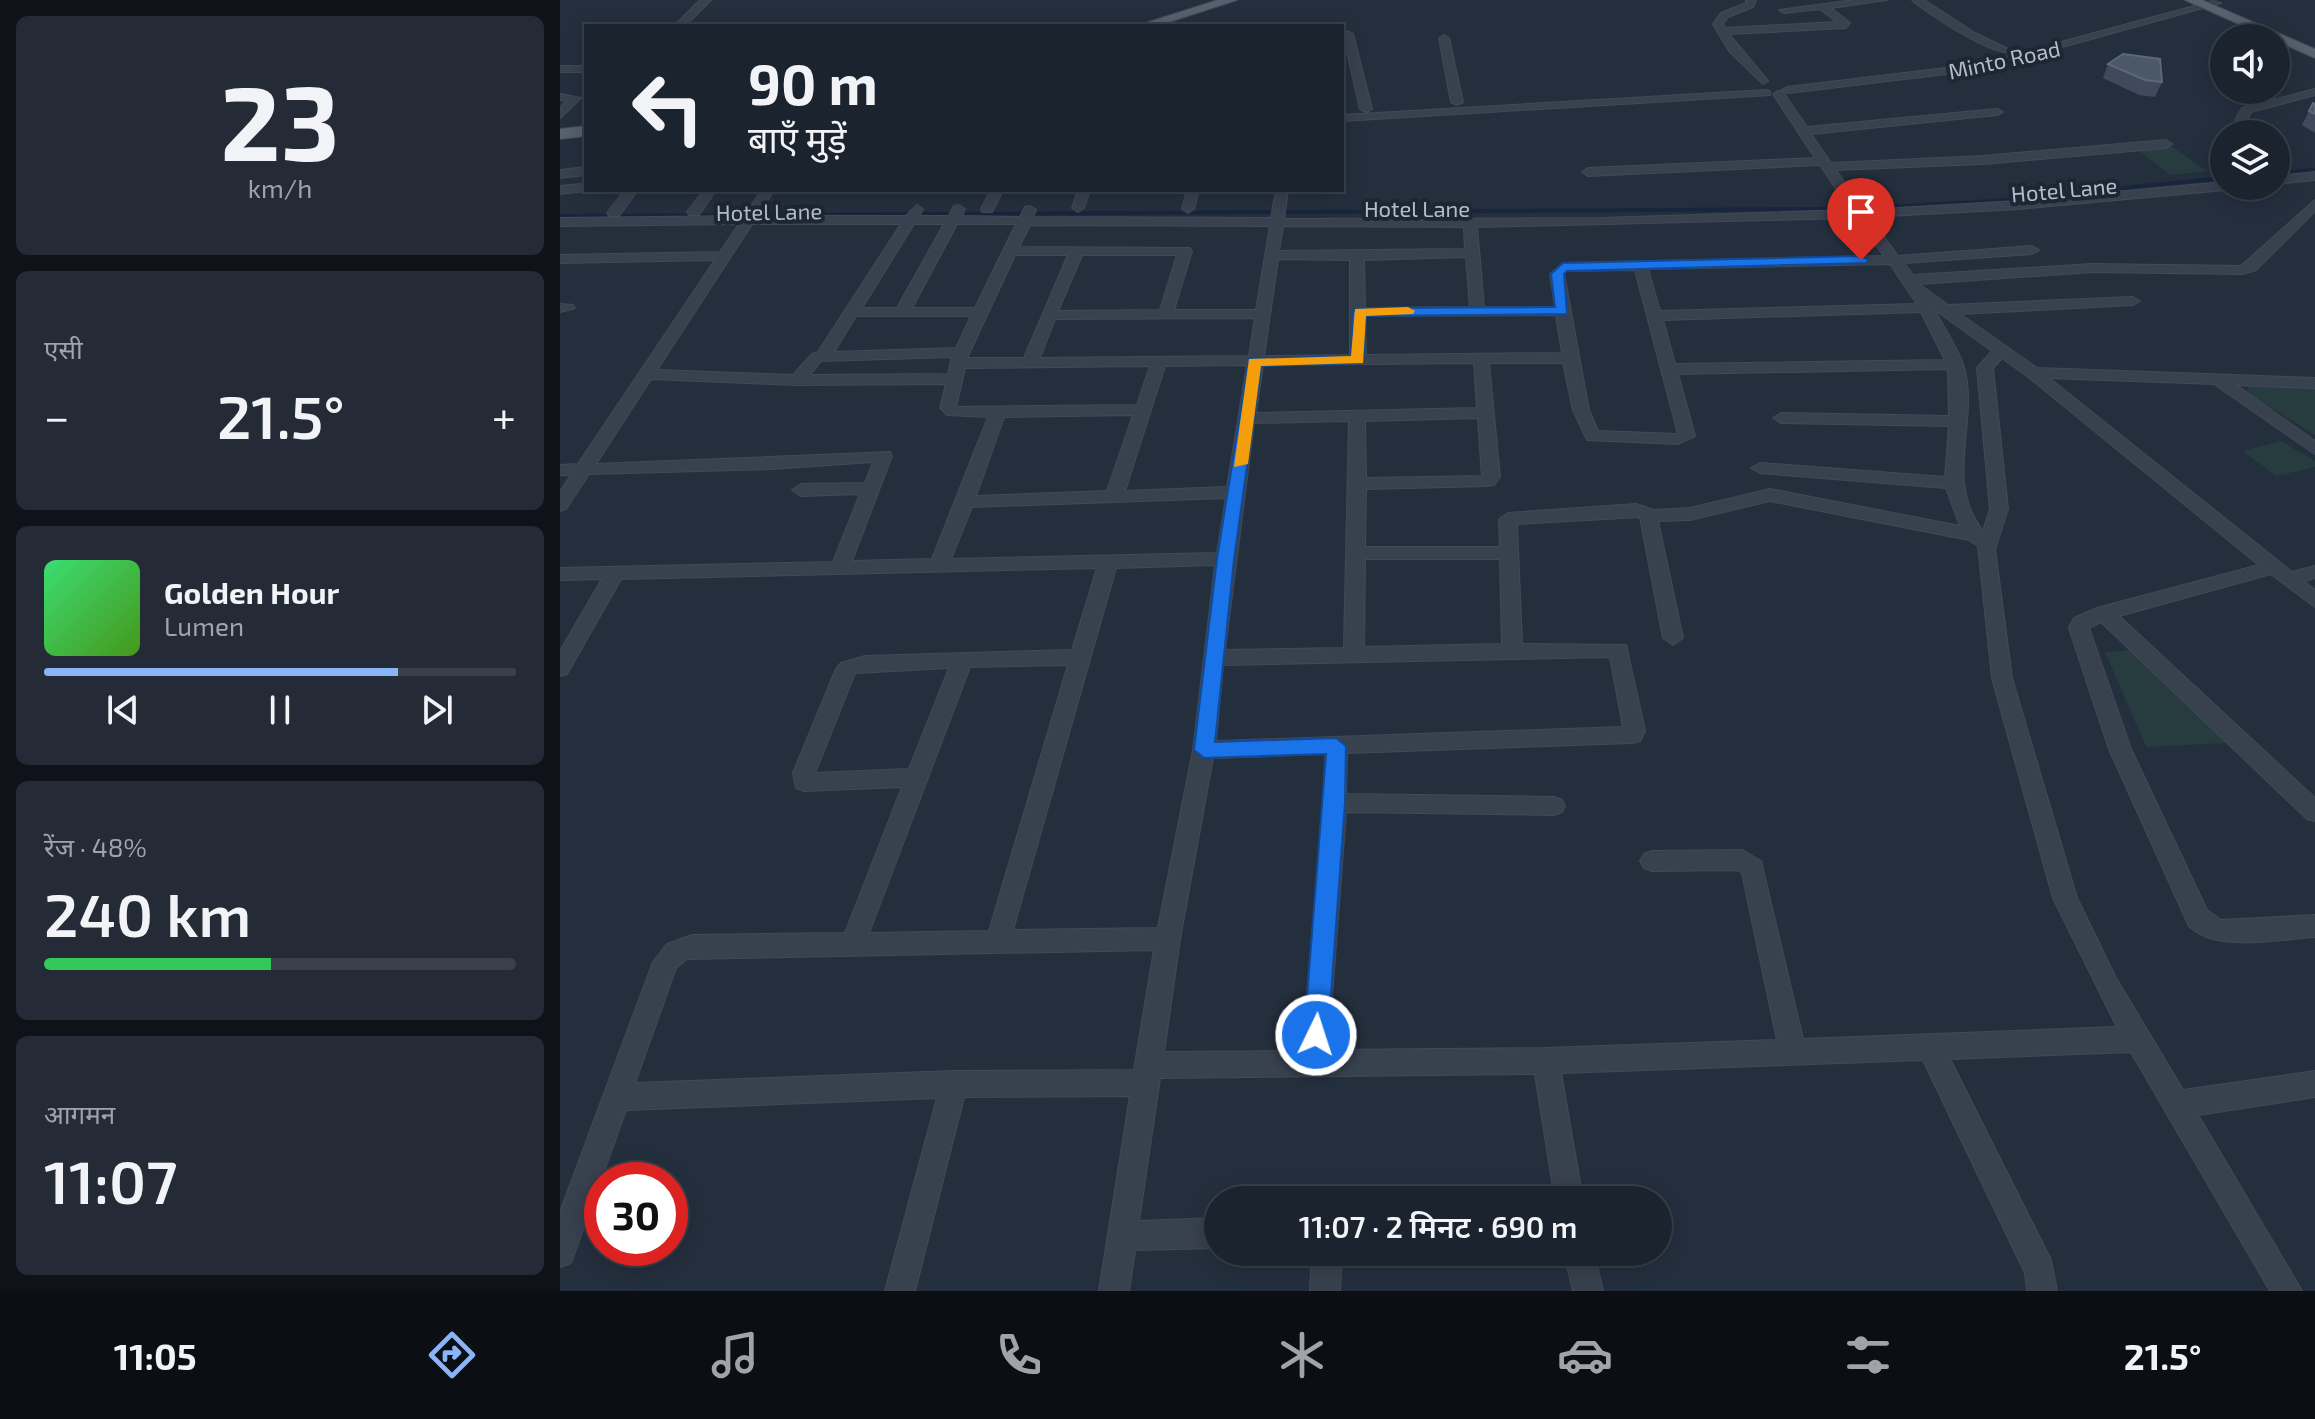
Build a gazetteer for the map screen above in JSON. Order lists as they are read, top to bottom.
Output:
{
  "streets": {
    "street": ["Minto Road", "Hotel Lane"]
  },
  "page": {
    "tile": [
      ["23", "km/h"],
      "एसी",
      ["रेंज · 48%", "240 km"],
      ["आगमन", "11:07"]
    ],
    "turn": ["90 m", "बाएँ मुड़ें"],
    "heat": ["−", "21.5°", "+"],
    "song": ["Golden Hour", "Lumen"],
    "limit": "30",
    "trip": "11:07 · 2 मिनट · 690 m",
    "tabs": ["11:05", "21.5°"]
  }
}
